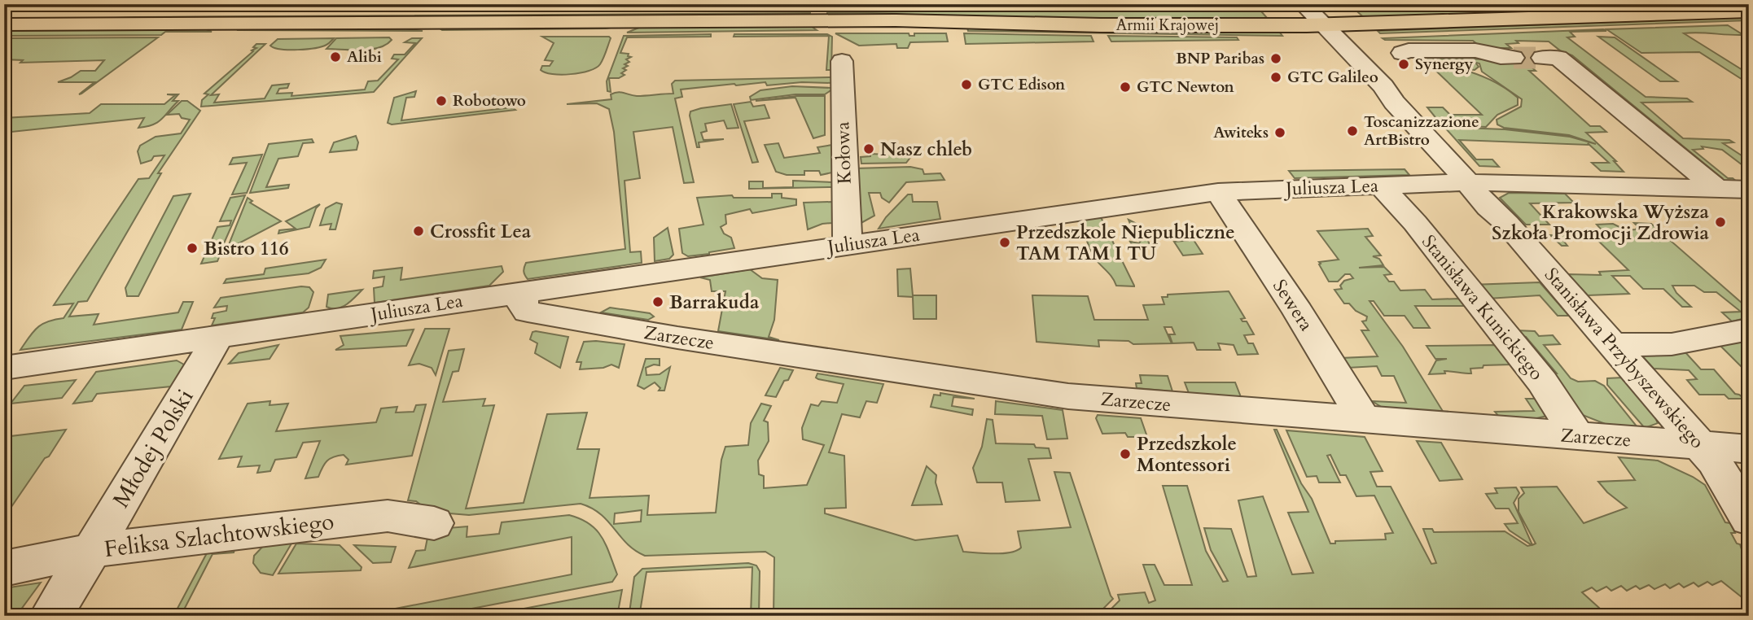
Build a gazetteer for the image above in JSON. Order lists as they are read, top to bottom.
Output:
{
  "streets": {
    "main road": ["Armii Krajowej"],
    "street": [
      "Kołowa",
      "Juliusza Lea",
      "Sewera",
      "Stanisława Kunickiego",
      "Zarzecze",
      "Stanisława Przybyszewskiego",
      "Młodej Polski",
      "Feliksa Szlachtowskiego"
    ]
  },
  "crossings": [
    ["Armii Krajowej", "Stanisława Przybyszewskiego"],
    ["Kołowa", "Juliusza Lea"],
    ["Juliusza Lea", "Sewera"],
    ["Juliusza Lea", "Stanisława Kunickiego"],
    ["Juliusza Lea", "Zarzecze"],
    ["Juliusza Lea", "Stanisława Przybyszewskiego"],
    ["Juliusza Lea", "Młodej Polski"],
    ["Sewera", "Zarzecze"],
    ["Stanisława Kunickiego", "Zarzecze"],
    ["Zarzecze", "Stanisława Przybyszewskiego"],
    ["Młodej Polski", "Feliksa Szlachtowskiego"]
  ],
  "places": [
    "Alibi",
    "BNP Paribas",
    "Synergy",
    "GTC Galileo",
    "GTC Edison",
    "GTC Newton",
    "Robotowo",
    "Toscanizzazione ArtBistro",
    "Awiteks",
    "Nasz chleb",
    "Krakowska Wyższa Szkoła Promocji Zdrowia",
    "Crossfit Lea",
    "Przedszkole Niepubliczne TAM TAM I TU",
    "Bistro 116",
    "Barrakuda",
    "Przedszkole Montessori"
  ]
}
